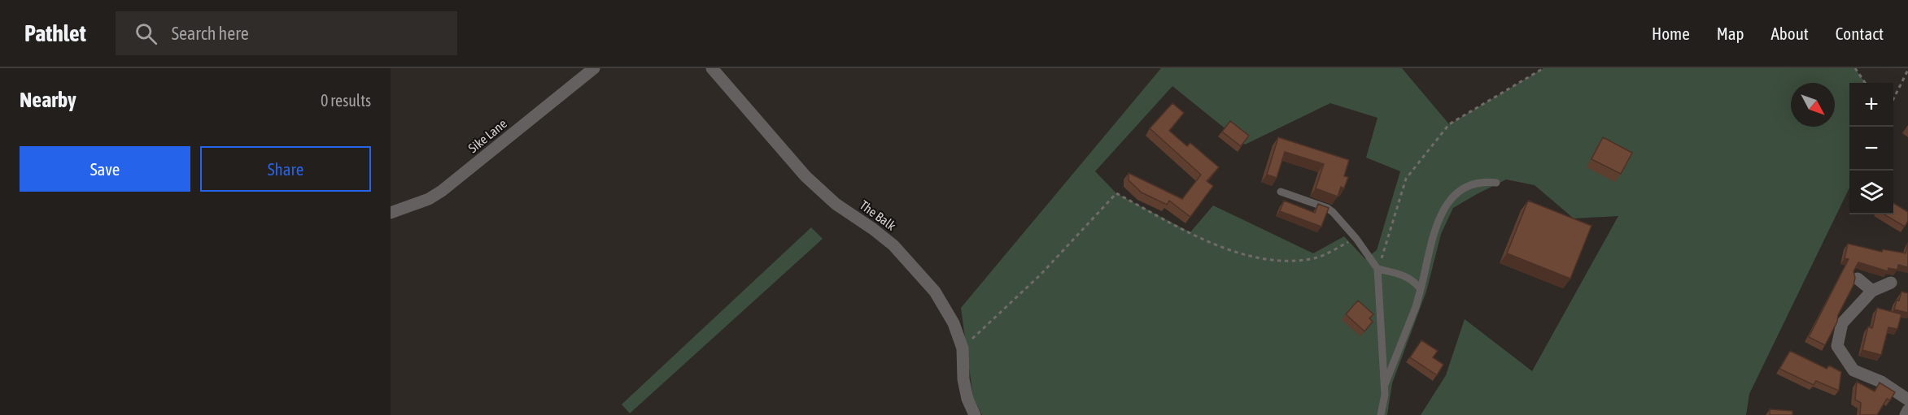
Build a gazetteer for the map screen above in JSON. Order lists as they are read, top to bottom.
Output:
{
  "streets": {
    "street": ["Sike Lane", "The Balk"]
  },
  "north": "bottom right",
  "page": {
    "header": "Pathlet",
    "search": "Search here",
    "nav": [
      "Home",
      "Map",
      "About",
      "Contact"
    ],
    "heading": ["Nearby", "0 results"],
    "map_buttons": ["+", "−"],
    "buttons": ["Save", "Share"]
  }
}
